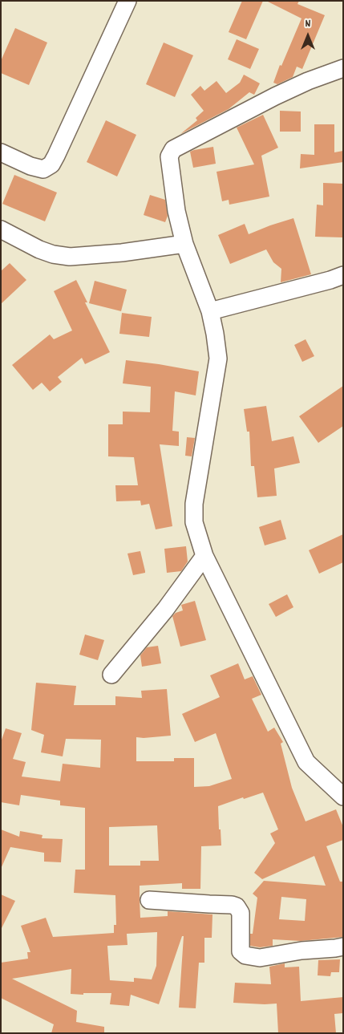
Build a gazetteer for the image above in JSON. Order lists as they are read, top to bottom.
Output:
{
  "north": "top"
}
